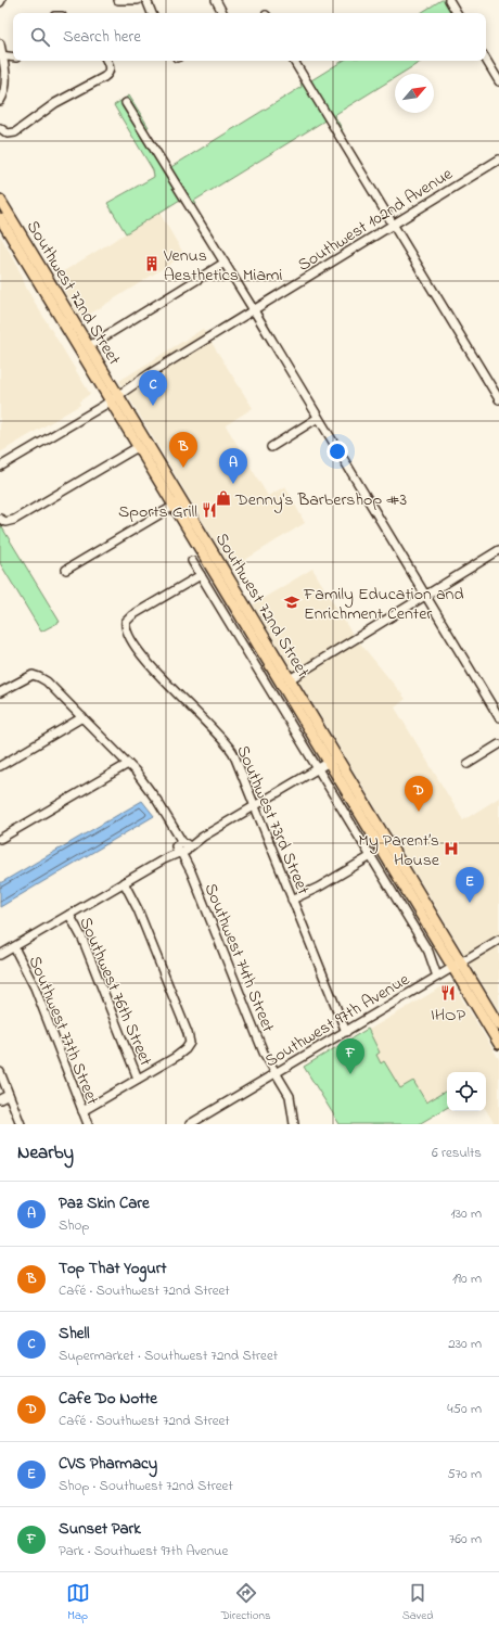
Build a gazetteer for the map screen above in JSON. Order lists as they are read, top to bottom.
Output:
{
  "streets": {
    "main road": ["Southwest 72nd Street"],
    "street": [
      "Southwest 102nd Avenue",
      "Southwest 73rd Street",
      "Southwest 74th Street",
      "Southwest 76th Street",
      "Southwest 97th Avenue",
      "Southwest 77th Street"
    ]
  },
  "crossings": [
    ["Southwest 102nd Avenue", "Southwest 72nd Street"],
    ["Southwest 72nd Street", "Southwest 97th Avenue"],
    ["Southwest 73rd Street", "Southwest 97th Avenue"],
    ["Southwest 74th Street", "Southwest 97th Avenue"]
  ],
  "places": {
    "building": ["Venus Aesthetics Miami"],
    "shop": ["Denny's Barbershop #3"],
    "restaurant": ["Sports Grill", "IHOP"],
    "school or university": ["Family Education and Enrichment Center"],
    "hospital": ["My Parent’s House"]
  },
  "north": "top right",
  "page": {
    "search": "Search here",
    "pins": [
      "C",
      "B",
      "A",
      "D",
      "E",
      "F"
    ],
    "heading": ["Nearby", "6 results"],
    "list": [
      {
        "mark": "A",
        "name": "Paz Skin Care",
        "note": "Shop",
        "value": "130 m"
      },
      {
        "mark": "B",
        "name": "Top That Yogurt",
        "note": "Café · Southwest 72nd Street",
        "value": "190 m"
      },
      {
        "mark": "C",
        "name": "Shell",
        "note": "Supermarket · Southwest 72nd Street",
        "value": "230 m"
      },
      {
        "mark": "D",
        "name": "Cafe Do Notte",
        "note": "Café · Southwest 72nd Street",
        "value": "450 m"
      },
      {
        "mark": "E",
        "name": "CVS Pharmacy",
        "note": "Shop · Southwest 72nd Street",
        "value": "570 m"
      },
      {
        "mark": "F",
        "name": "Sunset Park",
        "note": "Park · Southwest 97th Avenue",
        "value": "760 m"
      }
    ],
    "nav": ["Map", "Directions", "Saved"]
  }
}
